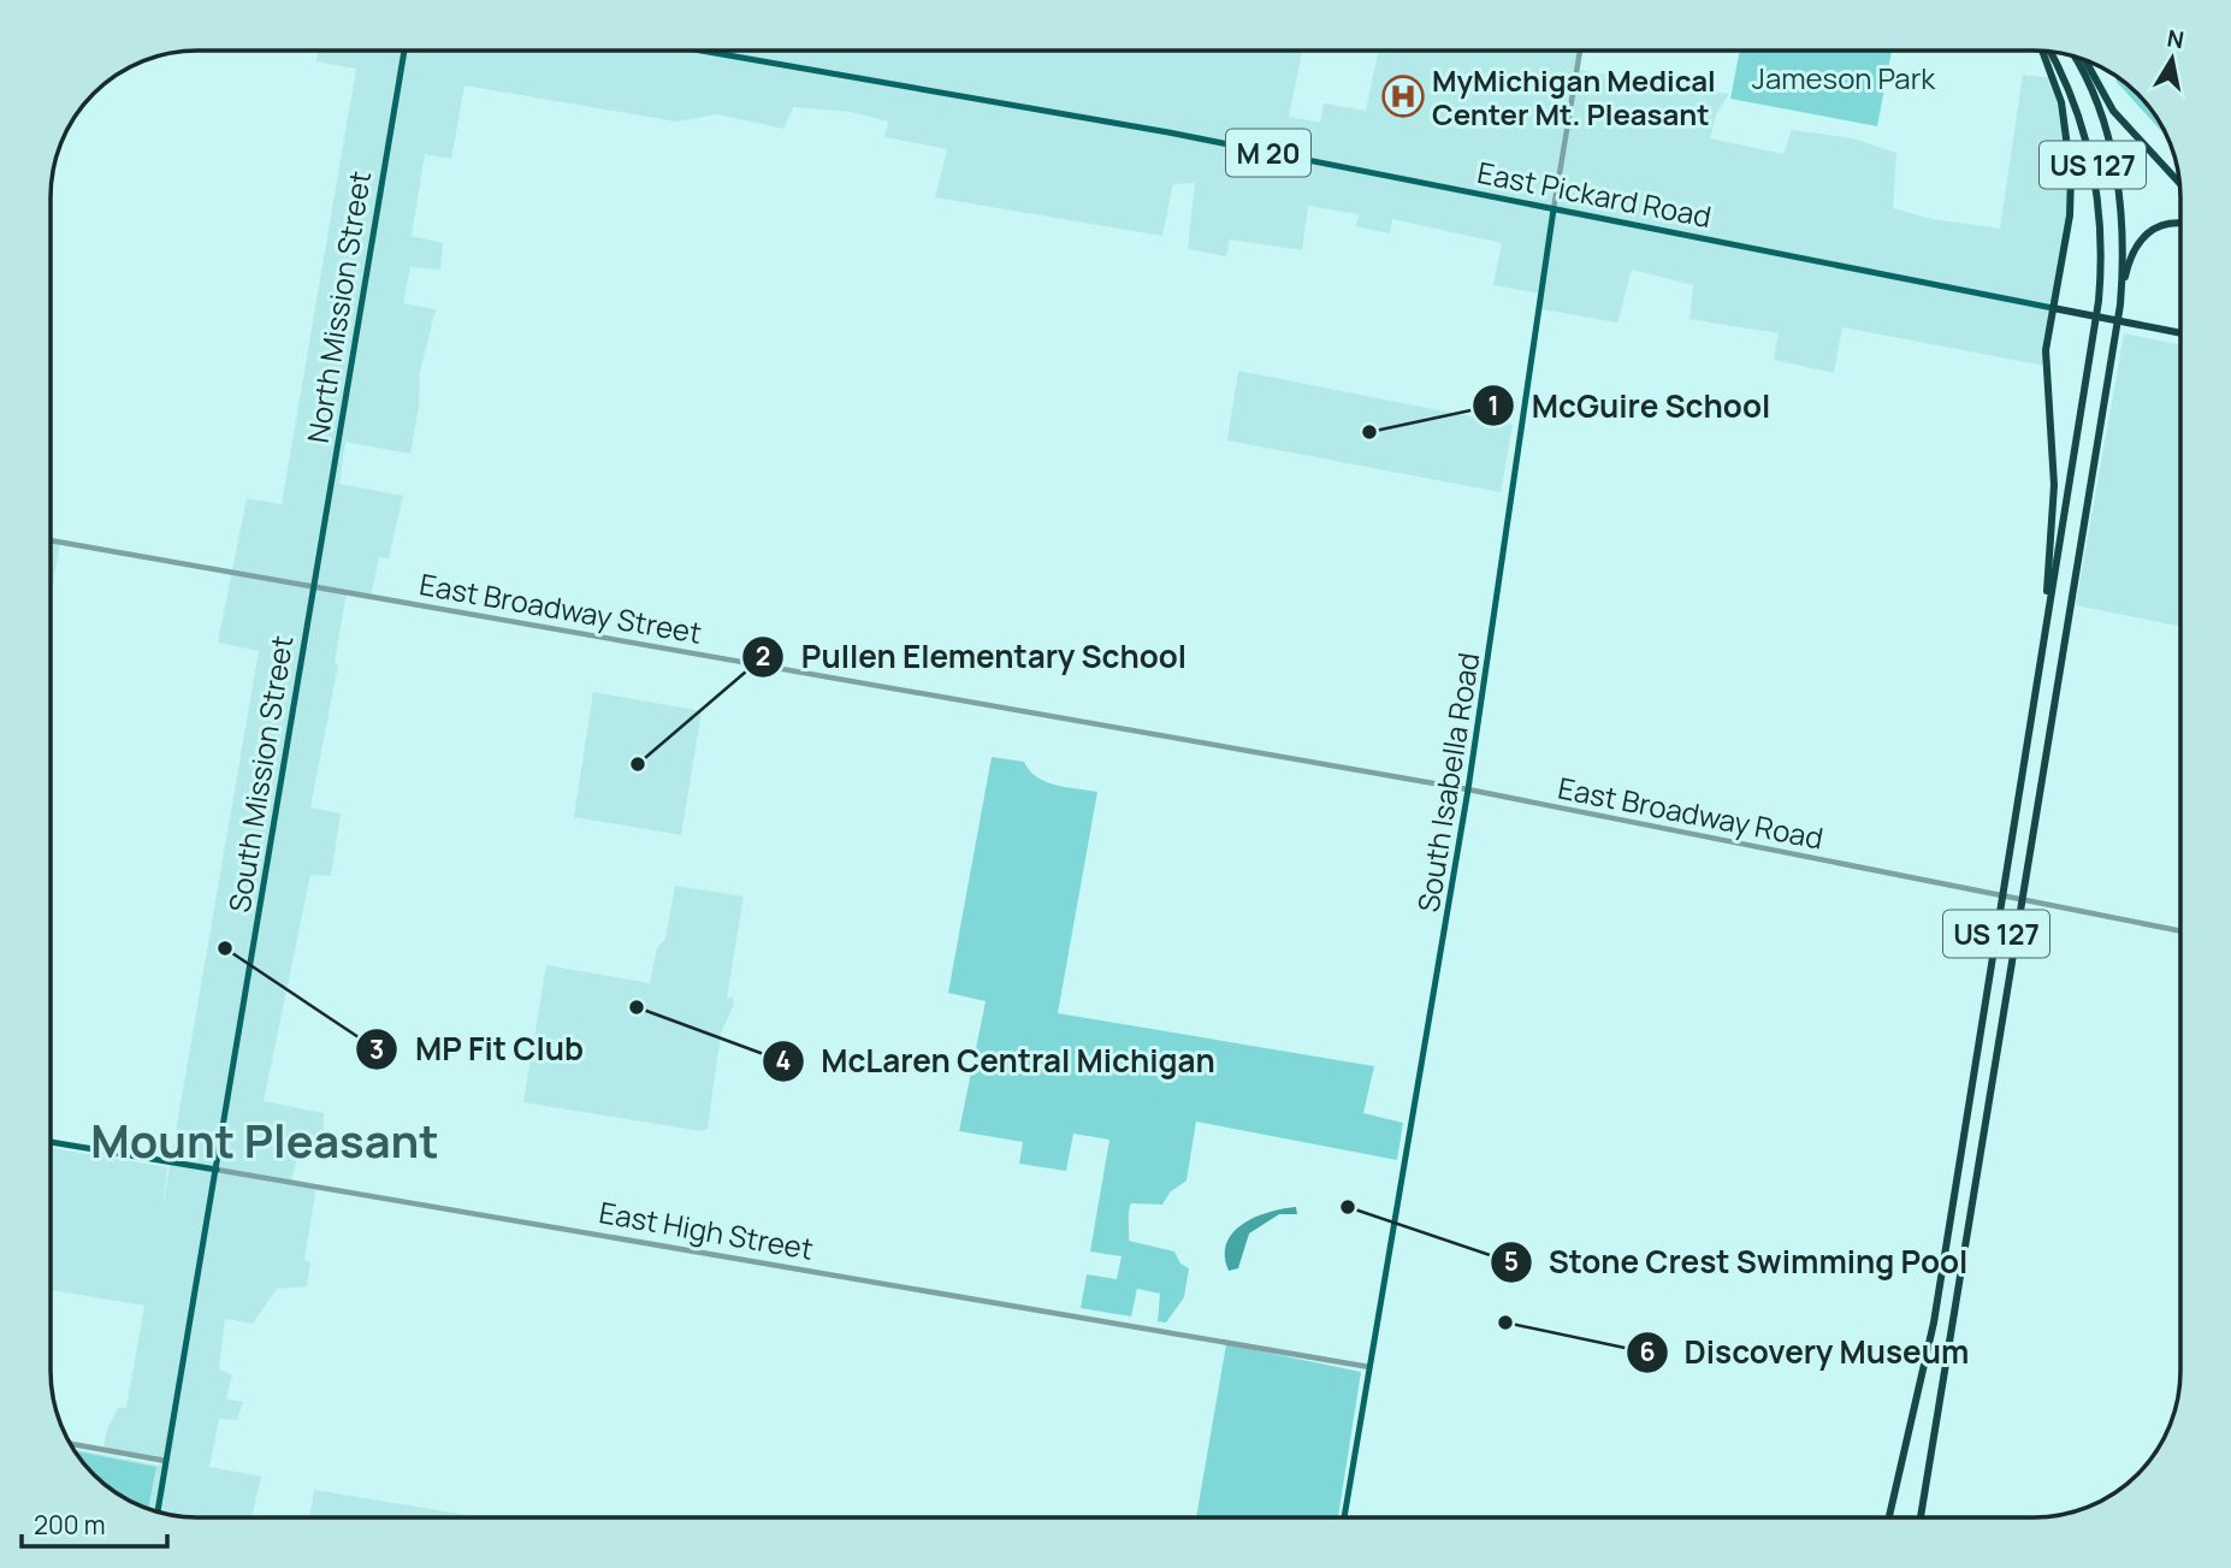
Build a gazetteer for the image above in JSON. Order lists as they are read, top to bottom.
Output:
{
  "streets": {
    "highway": ["M 20", "US 127", "East Pickard Road"],
    "main road": [
      "North Mission Street",
      "South Mission Street",
      "South Isabella Road",
      "East High Street"
    ],
    "street": ["East Broadway Street", "East Broadway Road"]
  },
  "crossings": [
    ["East Pickard Road", "South Isabella Road"],
    ["North Mission Street", "East Broadway Street"],
    ["North Mission Street", "South Mission Street"],
    ["East Broadway Street", "South Mission Street"],
    ["East Broadway Street", "East Broadway Road"],
    ["South Mission Street", "East High Street"],
    ["South Isabella Road", "East Broadway Road"],
    ["South Isabella Road", "East High Street"]
  ],
  "districts": ["Mount Pleasant"],
  "parks": ["Jameson Park"],
  "places": {
    "hospital": ["MyMichigan Medical Center Mt. Pleasant"],
    "other": [
      "McGuire School",
      "Pullen Elementary School",
      "MP Fit Club",
      "McLaren Central Michigan",
      "Stone Crest Swimming Pool",
      "Discovery Museum"
    ]
  },
  "scale_bar": "200 m",
  "north": "top"
}
